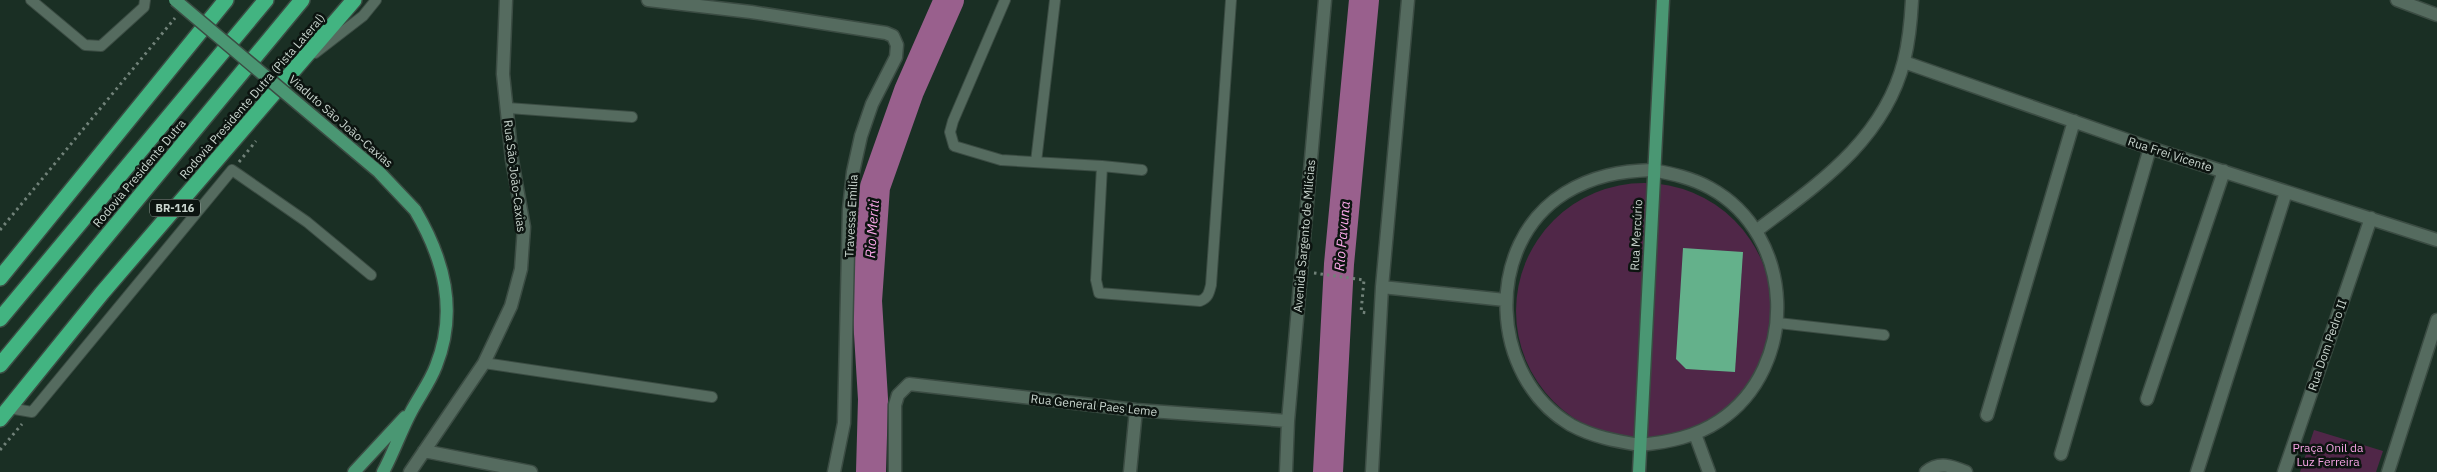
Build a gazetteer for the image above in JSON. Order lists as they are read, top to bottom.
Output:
{
  "streets": {
    "highway": ["Rodovia Presidente Dutra (Pista Lateral)", "Rodovia Presidente Dutra", "BR-116"],
    "main road": ["Viaduto São João-Caxias", "Rua Mercúrio"],
    "street": [
      "Rua Frei Vicente",
      "Rua São João-Caxias",
      "Travessa Emilia",
      "Avenida Sargento de Milícias",
      "Rua Dom Pedro II",
      "Rua General Paes Leme"
    ]
  },
  "crossings": [
    ["Rua Frei Vicente", "Rua Dom Pedro II"],
    ["Avenida Sargento de Milícias", "Rua General Paes Leme"]
  ],
  "water": ["Rio Meriti", "Rio Pavuna"],
  "parks": ["Praça Onil da Luz Ferreira"]
}
